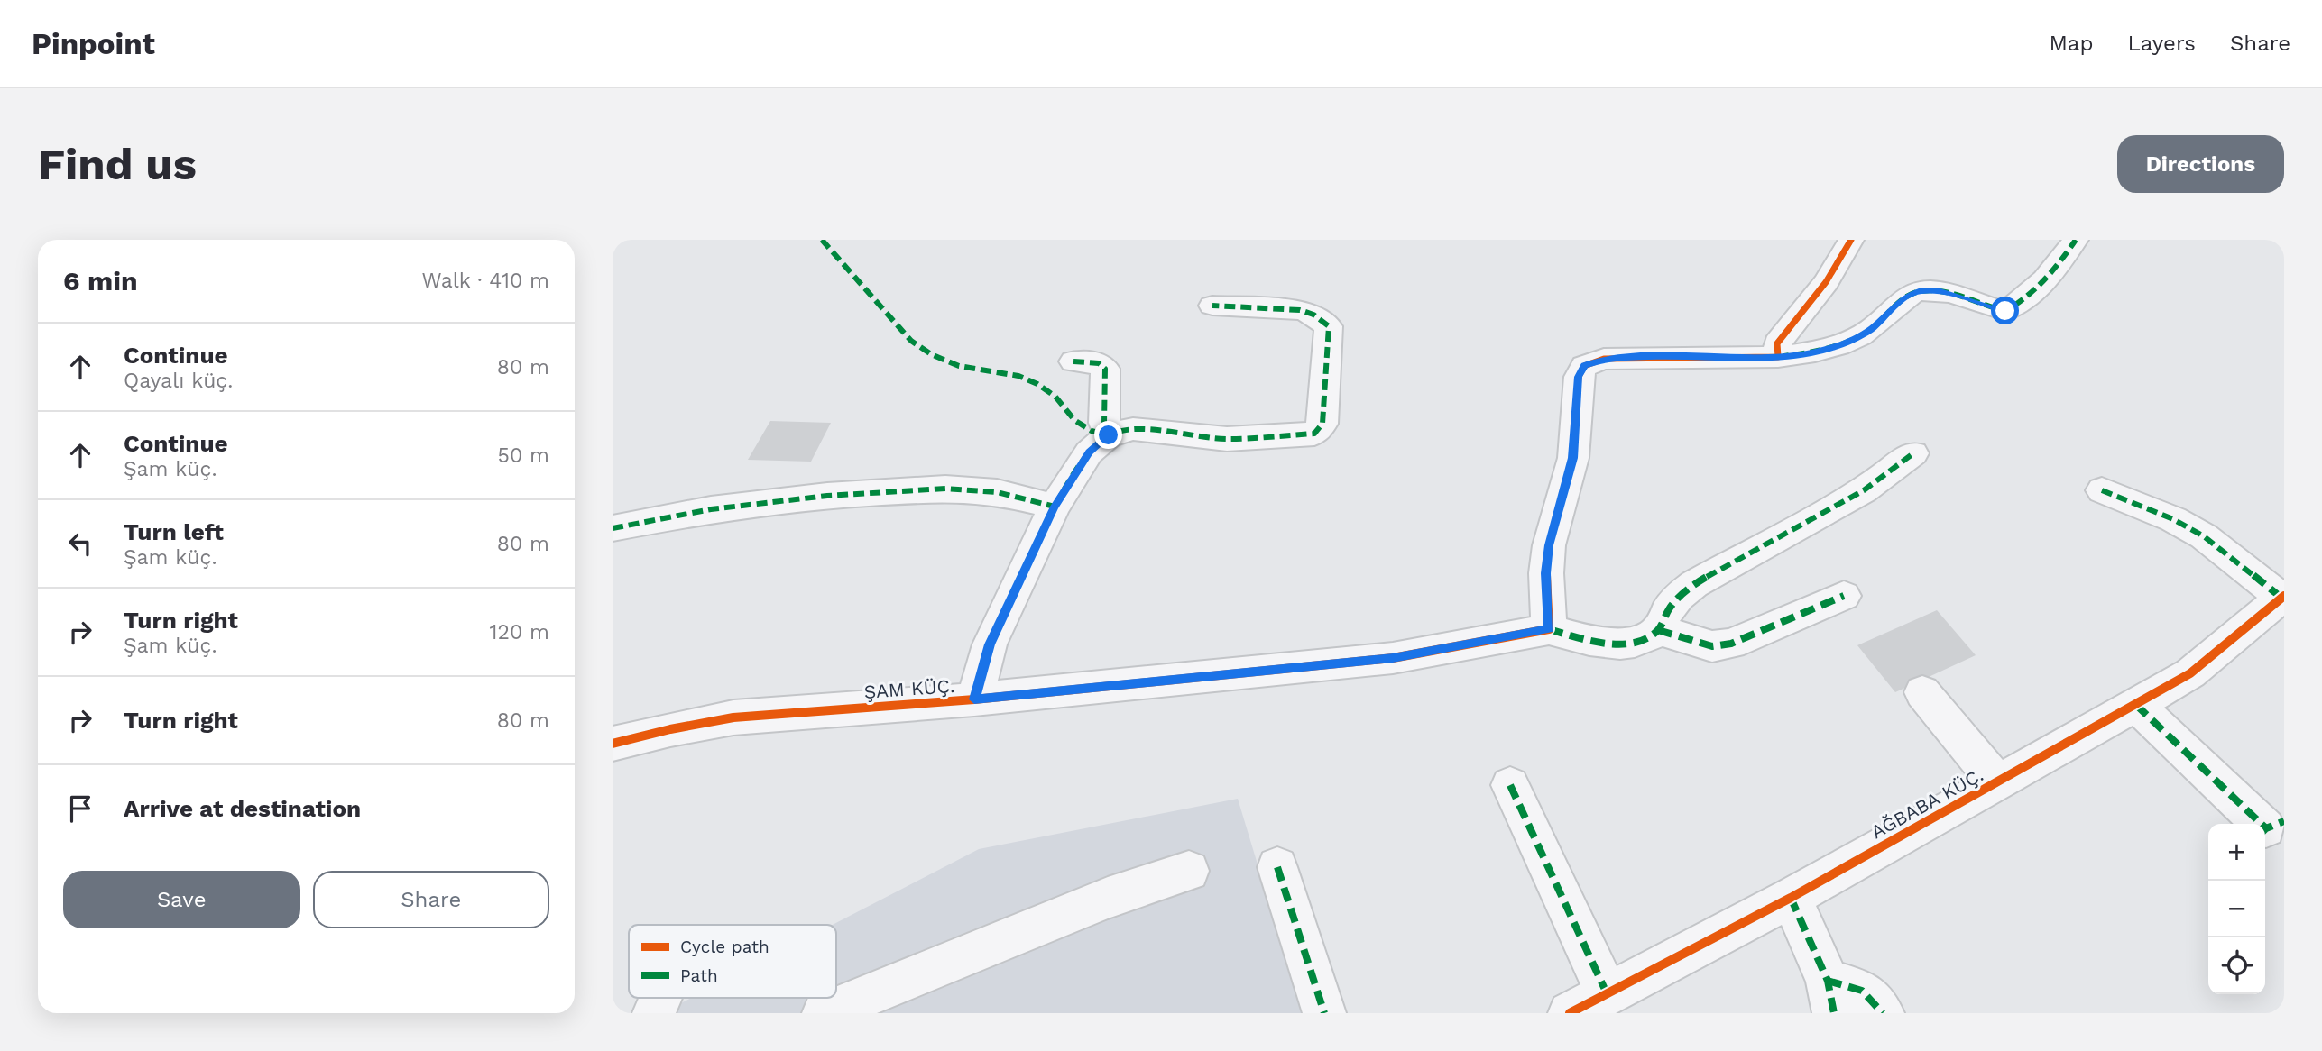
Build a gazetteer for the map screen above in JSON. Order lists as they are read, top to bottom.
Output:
{
  "streets": {
    "street": ["ŞAM KÜÇ.", "AĞBABA KÜÇ."]
  },
  "legend": ["Cycle path", "Path"],
  "page": {
    "header": "Pinpoint",
    "nav": ["Map", "Layers", "Share"],
    "buttons": [
      "Directions",
      ["Save", "Share"]
    ],
    "title": "Find us",
    "heading": ["6 min", "Walk · 410 m"],
    "list": [
      ["Continue", "Qayalı küç.", "80 m"],
      ["Continue", "Şam küç.", "50 m"],
      ["Turn left", "Şam küç.", "80 m"],
      ["Turn right", "Şam küç.", "120 m"],
      ["Turn right", "80 m"],
      "Arrive at destination"
    ],
    "map_buttons": ["+", "−"]
  }
}
